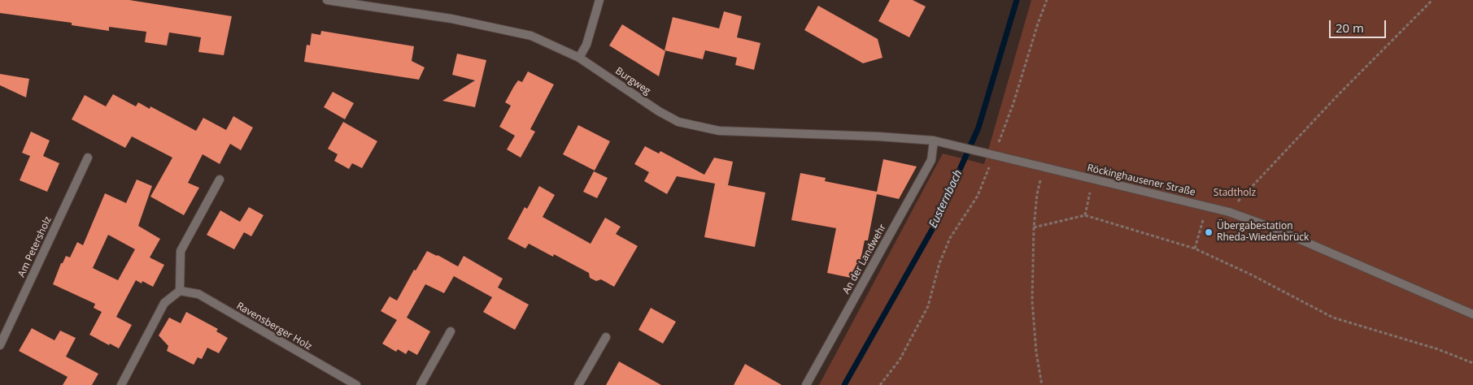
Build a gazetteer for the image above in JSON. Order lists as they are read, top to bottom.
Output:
{
  "streets": {
    "street": [
      "Burgweg",
      "Röckinghausener Straße",
      "Am Petersholz",
      "An der Landwehr",
      "Ravensberger Holz"
    ]
  },
  "crossings": [
    ["Burgweg", "Röckinghausener Straße"],
    ["Burgweg", "An der Landwehr"],
    ["Röckinghausener Straße", "An der Landwehr"]
  ],
  "water": ["Eusternbach"],
  "parks": ["Stadtholz"],
  "places": ["Übergabestation Rheda-Wiedenbrück"],
  "scale_bar": "20 m"
}
